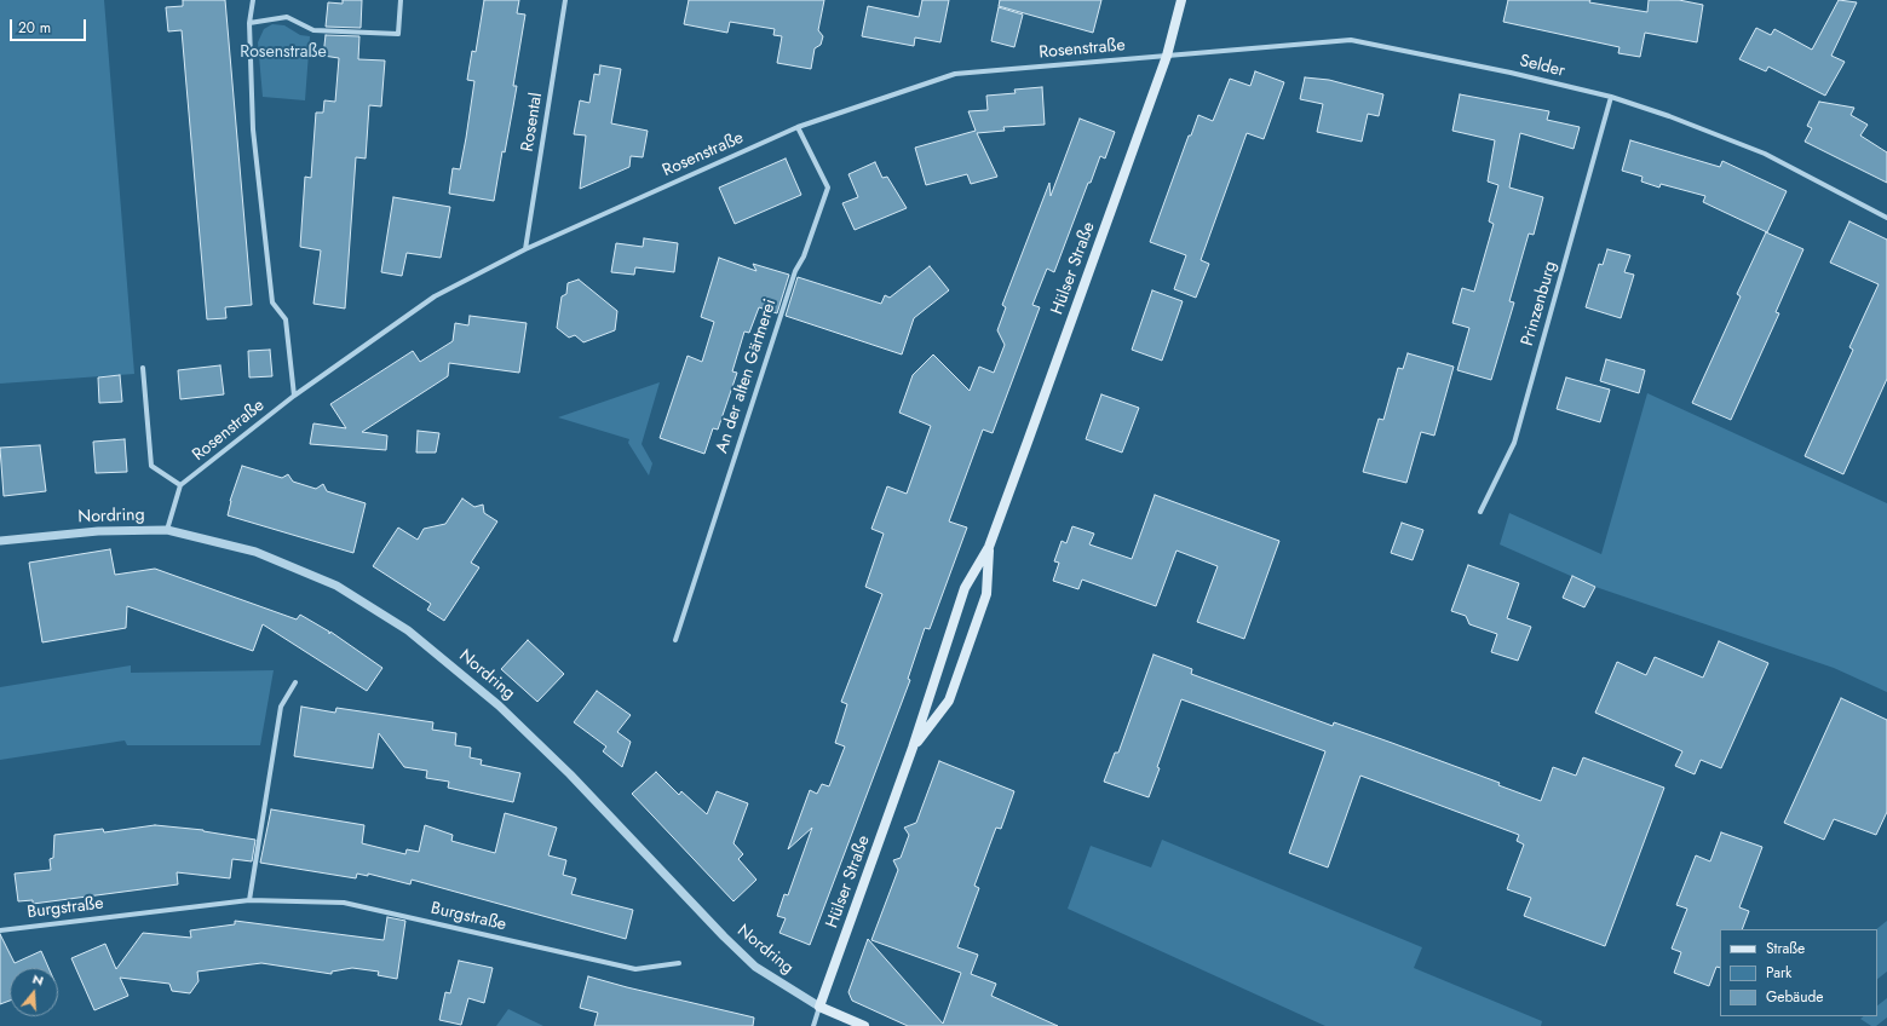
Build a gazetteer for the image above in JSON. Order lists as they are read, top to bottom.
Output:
{
  "streets": {
    "main road": ["Hülser Straße", "Nordring"],
    "street": [
      "Rosenstraße",
      "Selder",
      "Rosental",
      "Prinzenburg",
      "An der alten Gärtnerei",
      "Burgstraße"
    ]
  },
  "crossings": [
    ["Rosenstraße", "Selder"],
    ["Rosenstraße", "Rosental"],
    ["Rosenstraße", "Hülser Straße"],
    ["Rosenstraße", "An der alten Gärtnerei"],
    ["Selder", "Hülser Straße"],
    ["Selder", "Prinzenburg"],
    ["Hülser Straße", "Nordring"]
  ],
  "parks": ["Rosenstraße"],
  "legend": ["Straße", "Park", "Gebäude"],
  "scale_bar": "20 m",
  "north": "top"
}
